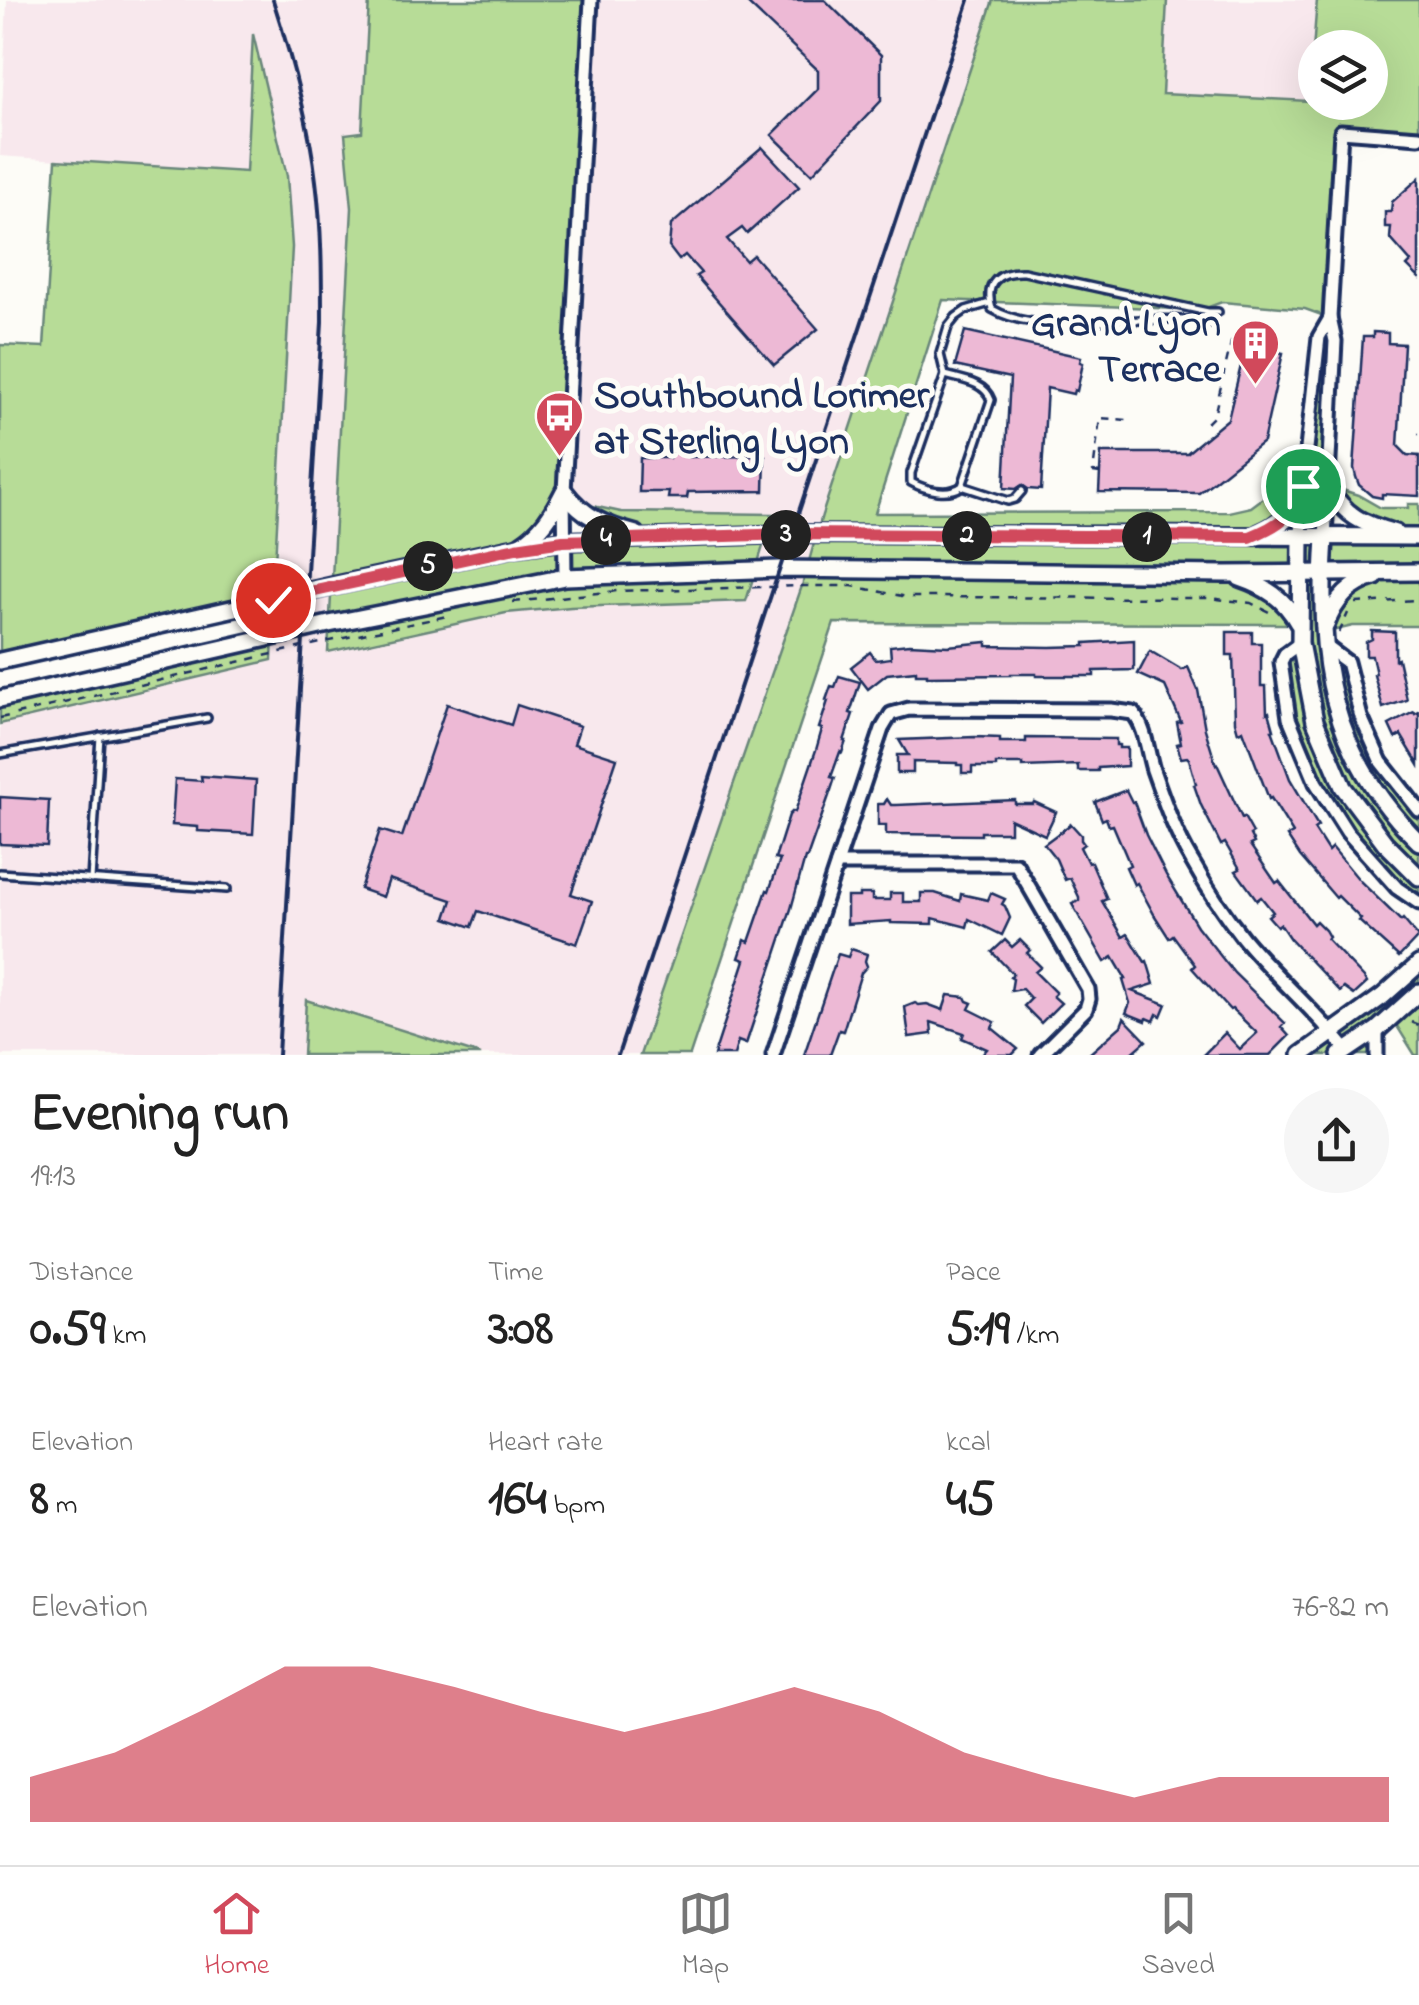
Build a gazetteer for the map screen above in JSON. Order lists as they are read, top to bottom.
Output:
{
  "places": {
    "building": ["Grand Lyon Terrace"],
    "bus stop": ["Southbound Lorimer at Sterling Lyon"]
  },
  "page": {
    "pins": [
      "3",
      "2",
      "1",
      "4",
      "5"
    ],
    "heading": ["Evening run", "19:13"],
    "stats": [
      ["Distance", "0.59 km"],
      ["Time", "3:08"],
      ["Pace", "5:19 /km"],
      ["Elevation", "8 m"],
      ["Heart rate", "164 bpm"],
      ["kcal", "45"]
    ],
    "chart": ["Elevation", "76–82 m"],
    "tabs": ["Home", "Map", "Saved"]
  }
}
